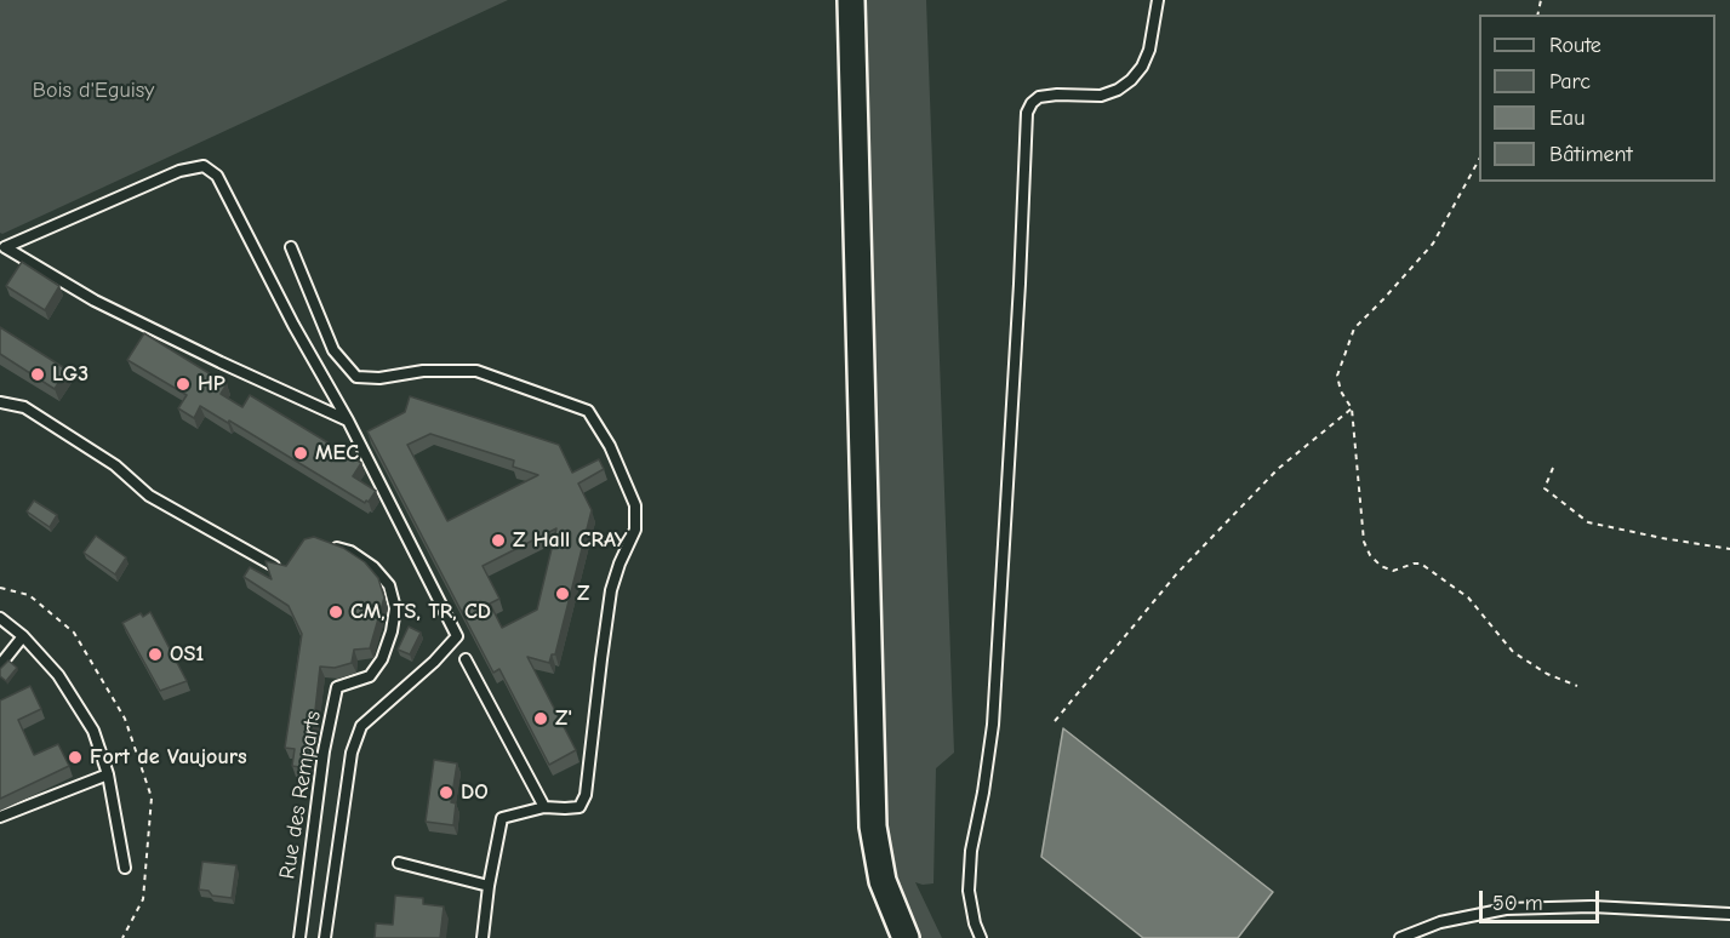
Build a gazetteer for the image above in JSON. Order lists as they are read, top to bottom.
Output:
{
  "streets": {
    "lane": ["Rue des Remparts"]
  },
  "parks": ["Bois d'Eguisy"],
  "places": [
    "LG3",
    "HP",
    "MEC",
    "Z Hall CRAY",
    "Z",
    "CM, TS, TR, CD",
    "OS1",
    "Z'",
    "Fort de Vaujours",
    "DO"
  ],
  "legend": [
    "Route",
    "Parc",
    "Eau",
    "Bâtiment"
  ],
  "scale_bar": "50 m"
}
